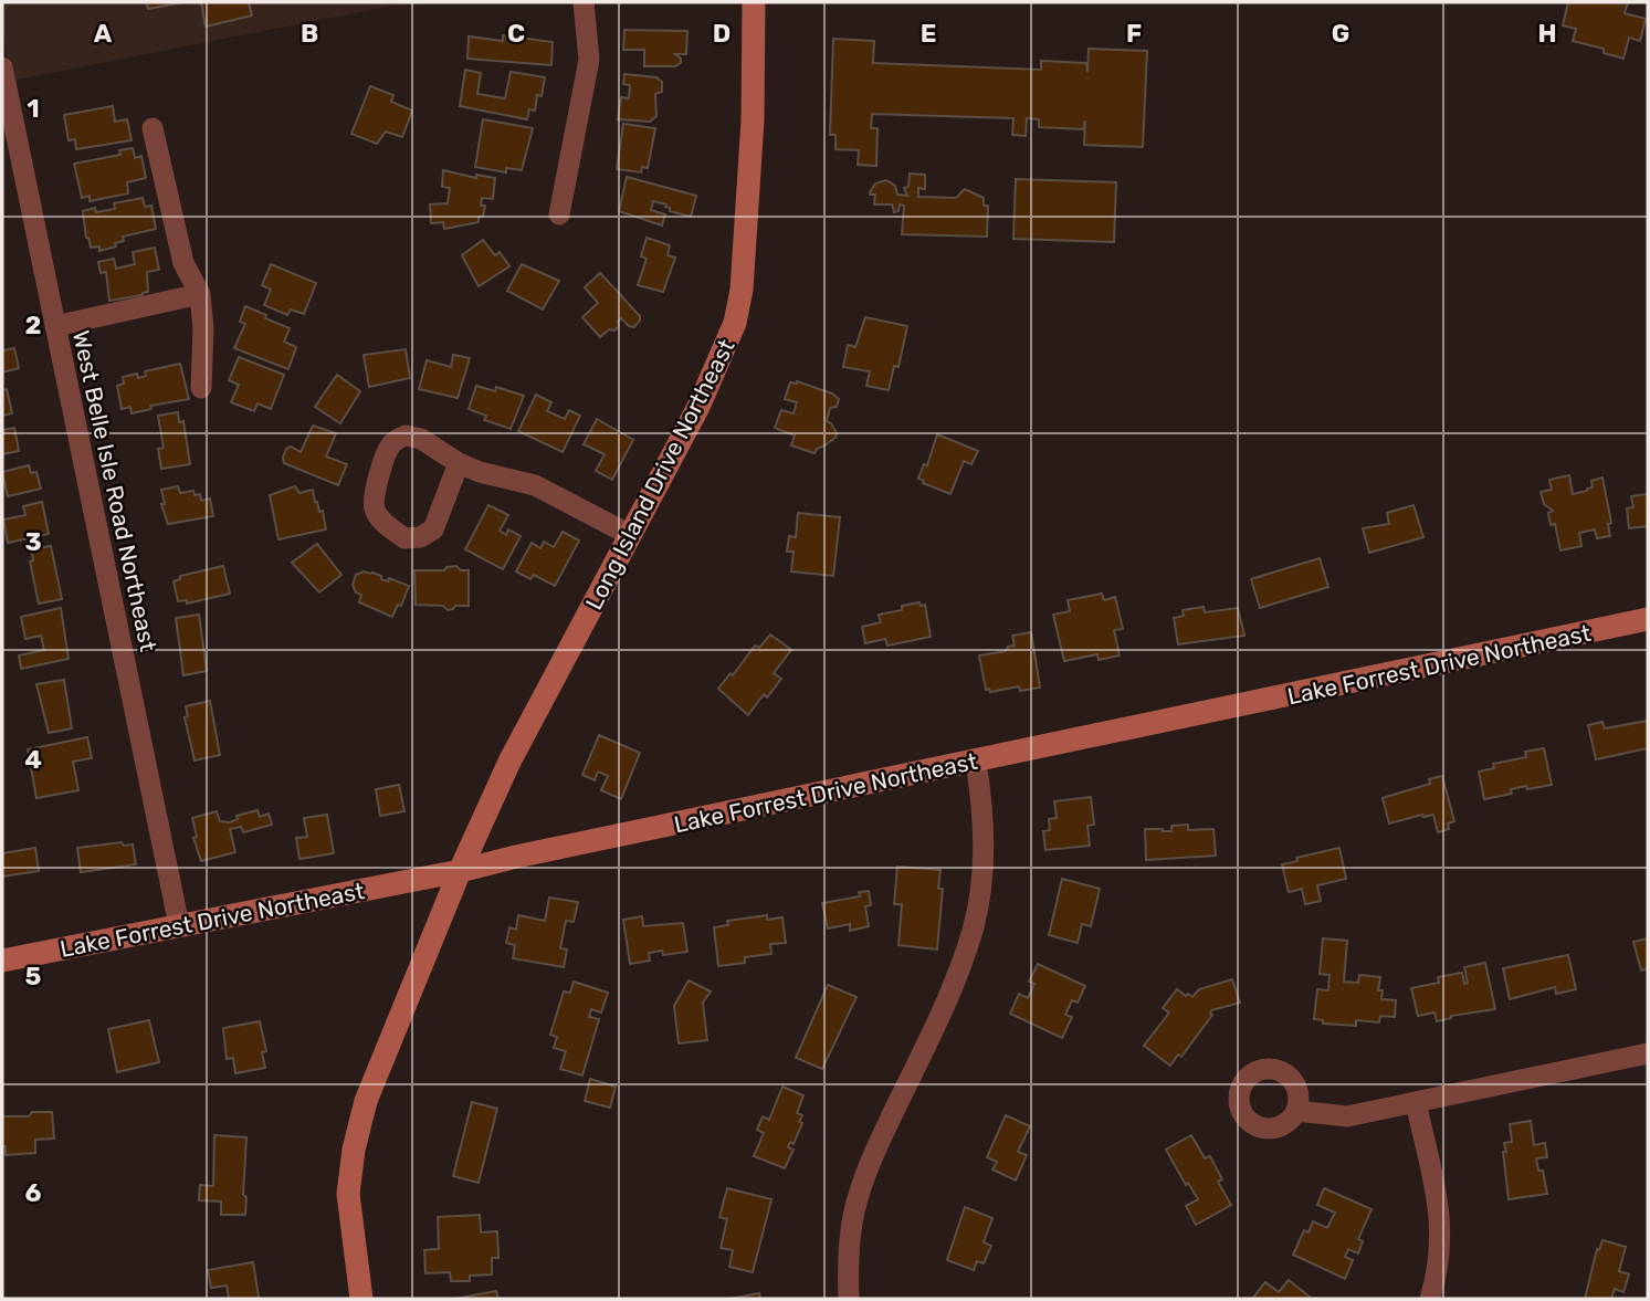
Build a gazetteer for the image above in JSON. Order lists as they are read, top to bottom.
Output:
{
  "streets": {
    "street": ["Long Island Drive Northeast", "West Belle Isle Road Northeast", "Lake Forrest Drive Northeast"]
  },
  "crossings": [
    ["Long Island Drive Northeast", "Lake Forrest Drive Northeast"],
    ["West Belle Isle Road Northeast", "Lake Forrest Drive Northeast"]
  ],
  "grid": {
    "columns": [
      "A",
      "B",
      "C",
      "D",
      "E",
      "F",
      "G",
      "H"
    ],
    "rows": [
      "1",
      "2",
      "3",
      "4",
      "5",
      "6"
    ]
  }
}
